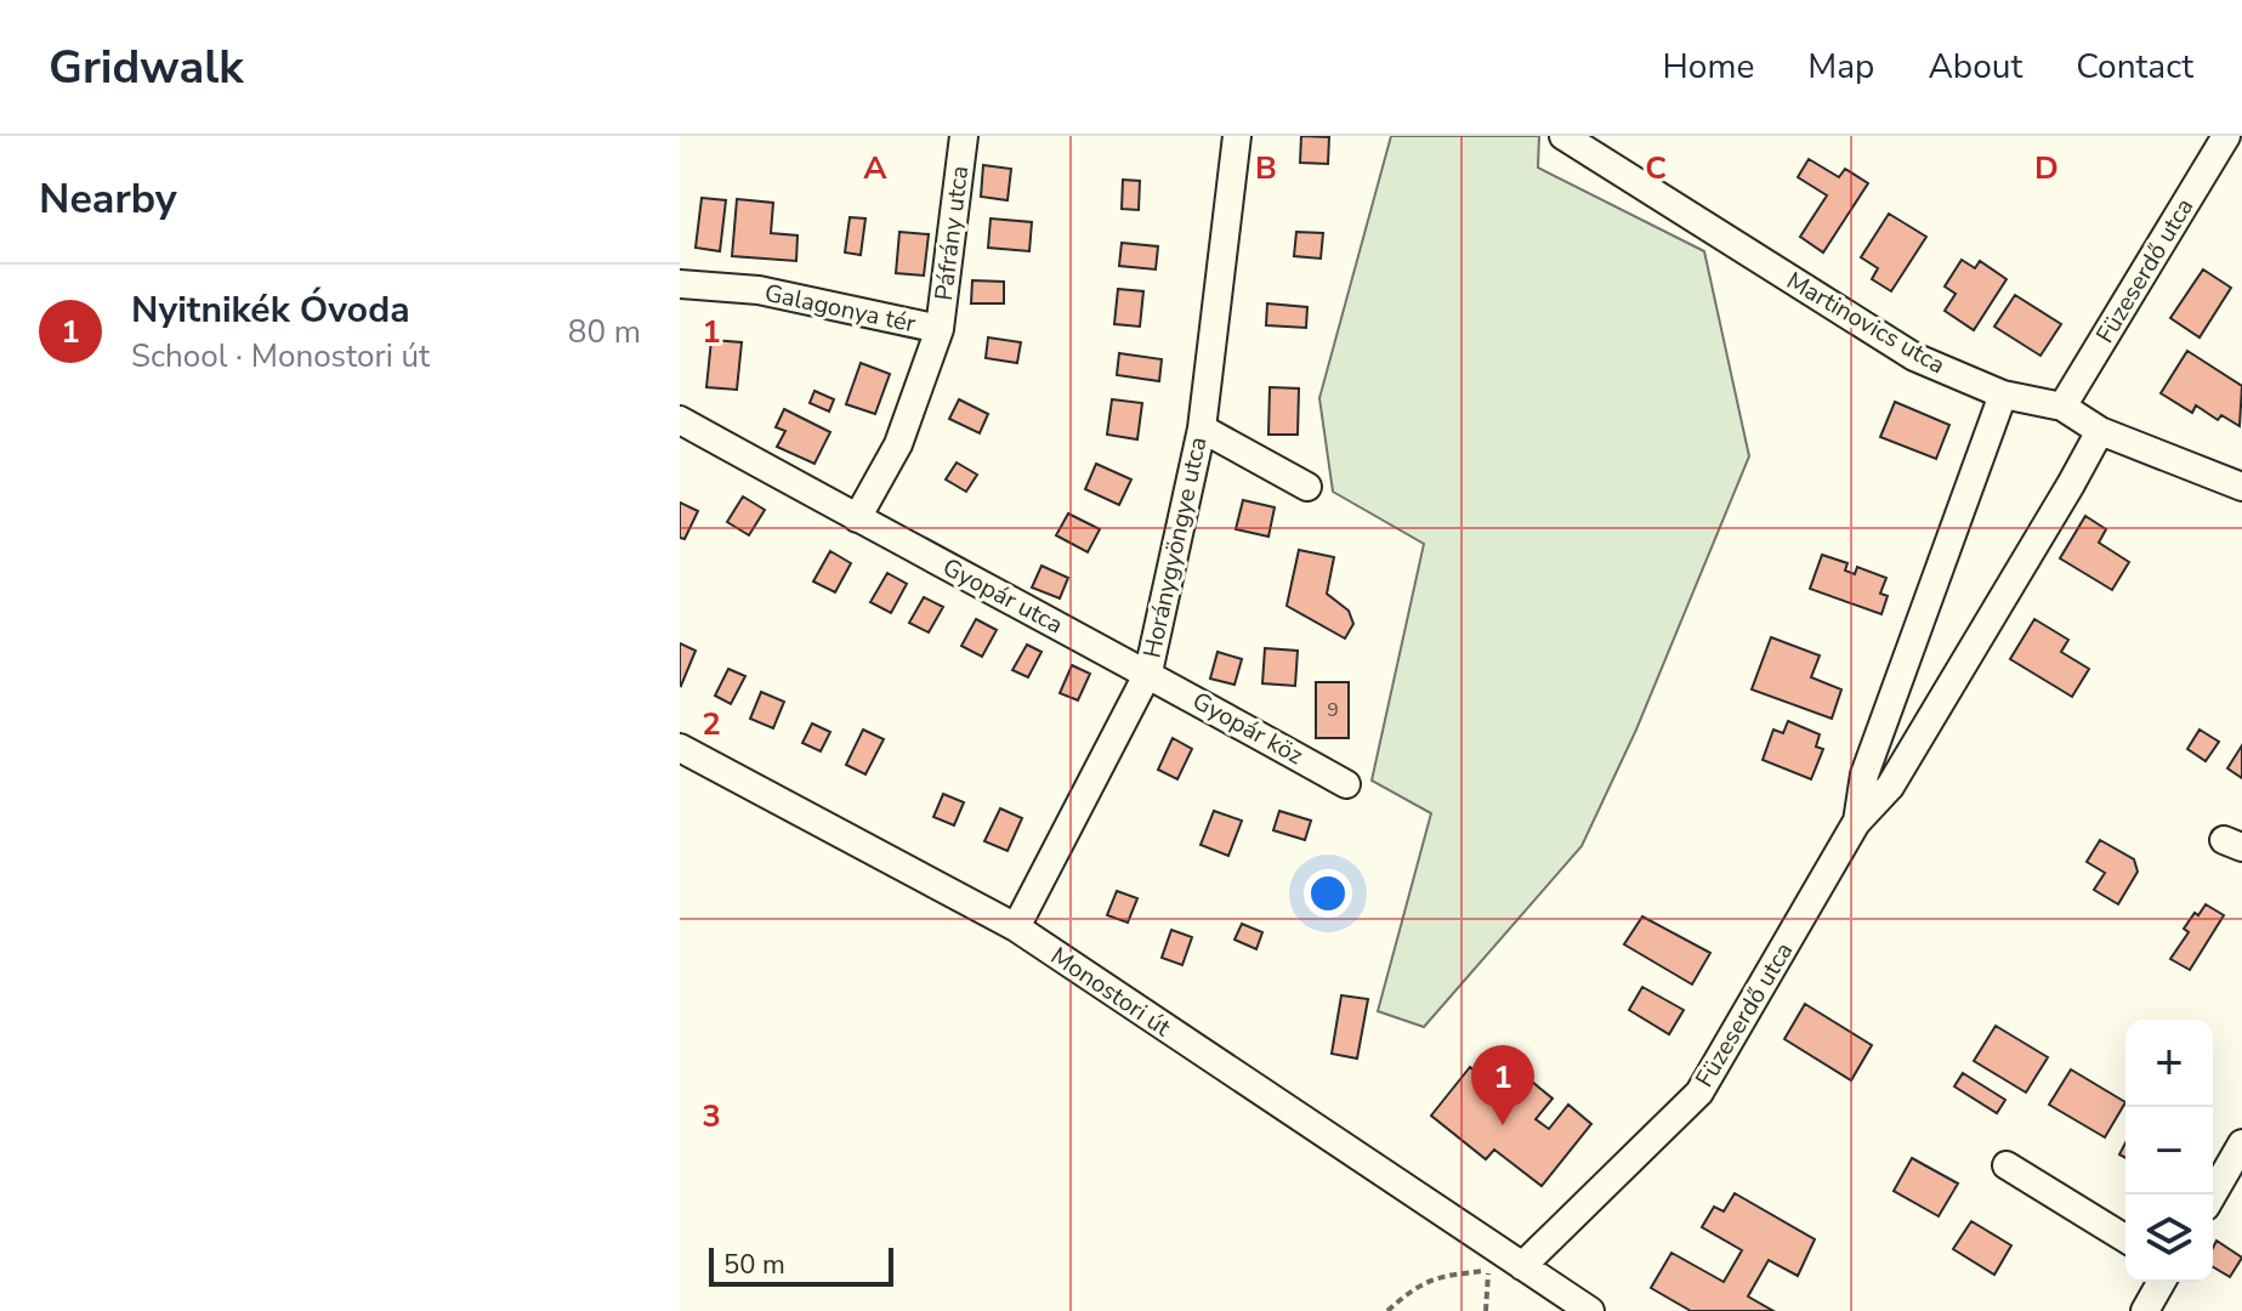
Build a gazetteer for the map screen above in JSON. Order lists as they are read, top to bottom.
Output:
{
  "streets": {
    "street": [
      "Páfrány utca",
      "Füzeserdő utca",
      "Galagonya tér",
      "Martinovics utca",
      "Horánygyöngye utca",
      "Gyopár utca",
      "Gyopár köz",
      "Monostori út"
    ]
  },
  "crossings": [
    ["Páfrány utca", "Galagonya tér"],
    ["Füzeserdő utca", "Martinovics utca"],
    ["Füzeserdő utca", "Monostori út"],
    ["Galagonya tér", "Gyopár utca"],
    ["Horánygyöngye utca", "Gyopár utca"],
    ["Horánygyöngye utca", "Gyopár köz"],
    ["Horánygyöngye utca", "Monostori út"],
    ["Gyopár utca", "Gyopár köz"]
  ],
  "house_numbers": ["9"],
  "scale_bar": "50 m",
  "page": {
    "header": "Gridwalk",
    "nav": [
      "Home",
      "Map",
      "About",
      "Contact"
    ],
    "heading": "Nearby",
    "list": [
      {
        "mark": "1",
        "name": "Nyitnikék Óvoda",
        "note": "School · Monostori út",
        "value": "80 m"
      }
    ],
    "map_buttons": ["+", "−"],
    "pins": "1",
    "scale": "50 m"
  },
  "grid": {
    "columns": [
      "A",
      "B",
      "C",
      "D"
    ],
    "rows": ["1", "2", "3"]
  }
}
